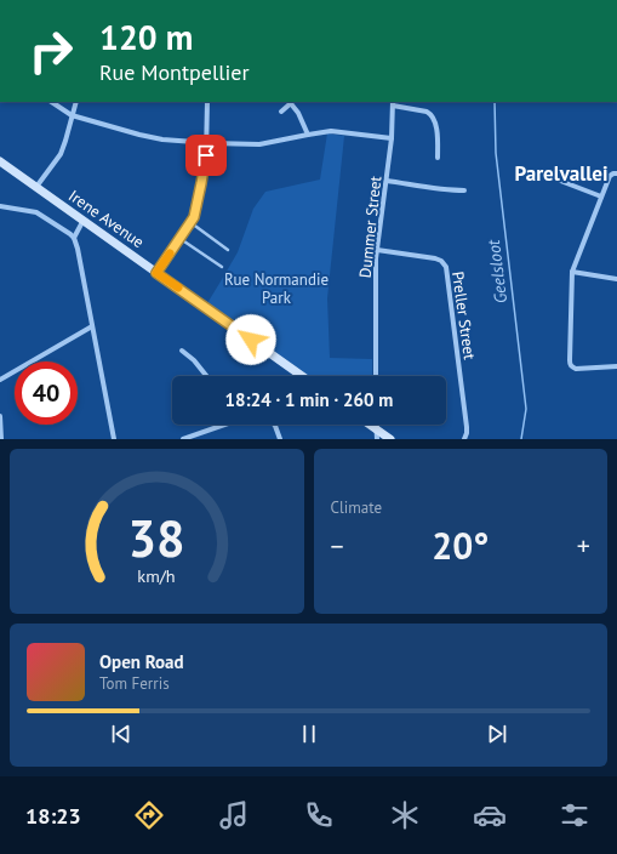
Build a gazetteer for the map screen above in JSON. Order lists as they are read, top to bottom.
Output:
{
  "streets": {
    "street": ["Irene Avenue", "Dummer Street", "Preller Street"]
  },
  "crossings": [
    ["Dummer Street", "Preller Street"]
  ],
  "districts": ["Parelvallei"],
  "water": ["Geelsloot"],
  "parks": ["Rue Normandie Park"],
  "page": {
    "turn": ["120 m", "Rue Montpellier"],
    "limit": "40",
    "trip": "18:24 · 1 min · 260 m",
    "tile": "Climate",
    "heat": ["−", "20°", "+"],
    "song": ["Open Road", "Tom Ferris"],
    "tabs": "18:23",
    "gauge": ["38", "km/h"]
  }
}
